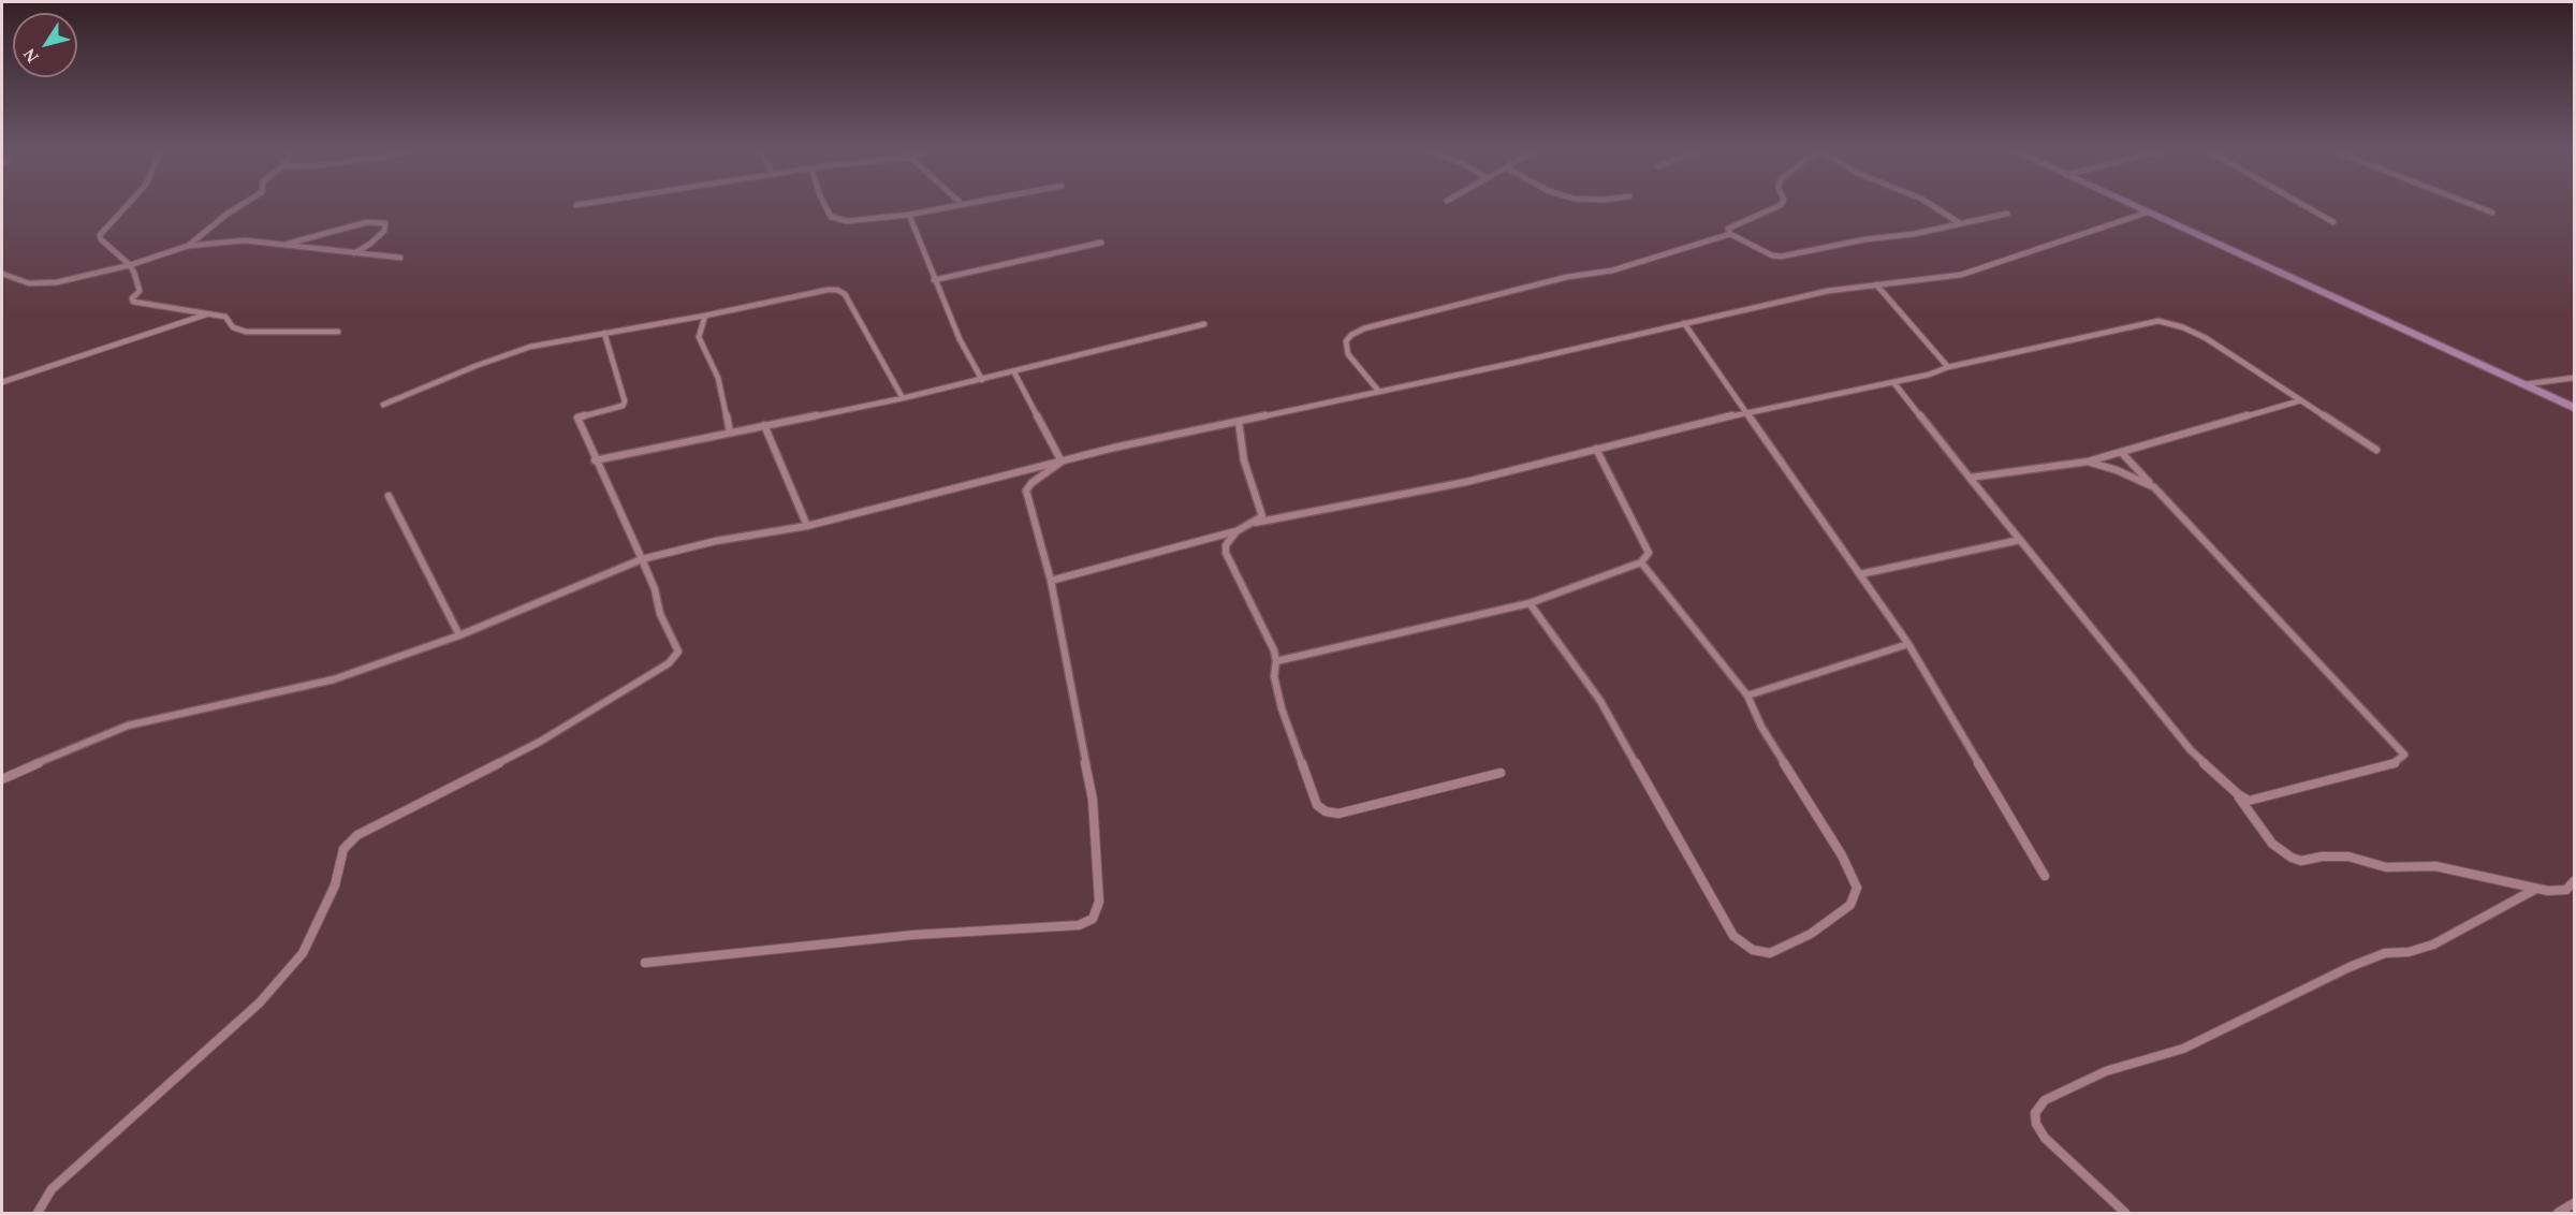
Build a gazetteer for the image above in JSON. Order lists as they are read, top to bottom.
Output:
{
  "north": "bottom left"
}
